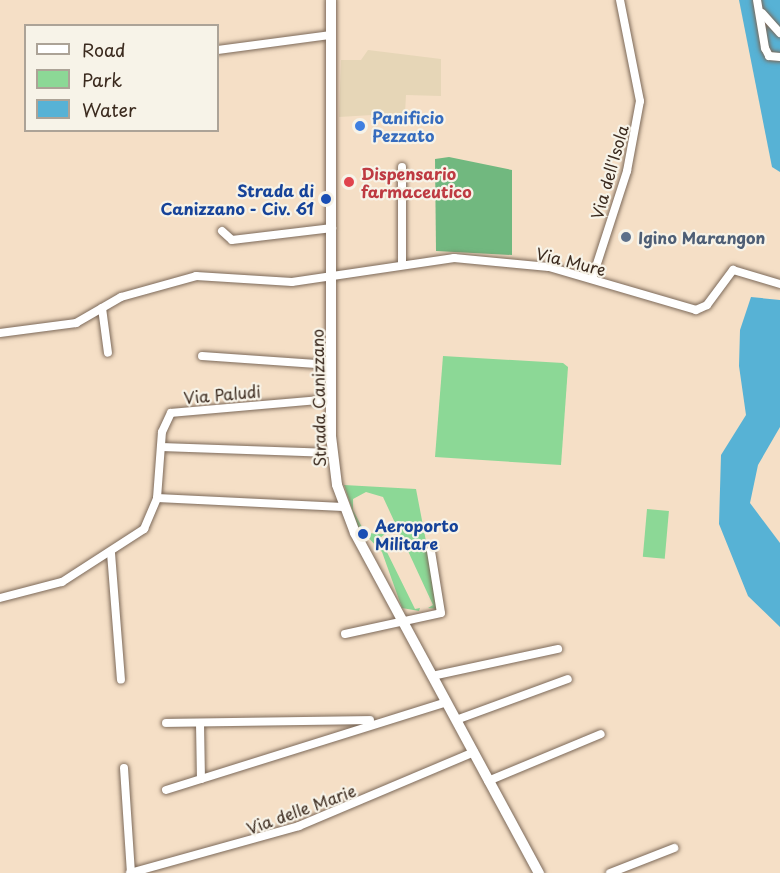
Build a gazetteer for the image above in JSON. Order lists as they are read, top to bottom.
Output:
{
  "streets": {
    "street": [
      "Via dell'Isola",
      "Via Mure",
      "Via Paludi",
      "Strada Canizzano",
      "Via delle Marie"
    ]
  },
  "crossings": [
    ["Via dell'Isola", "Via Mure"],
    ["Via Mure", "Strada Canizzano"],
    ["Via Paludi", "Strada Canizzano"],
    ["Strada Canizzano", "Via delle Marie"]
  ],
  "places": [
    "Panificio Pezzato",
    "Dispensario farmaceutico",
    "Strada di Canizzano - Civ. 61",
    "Igino Marangon",
    "Aeroporto Militare"
  ],
  "legend": ["Road", "Park", "Water"]
}
